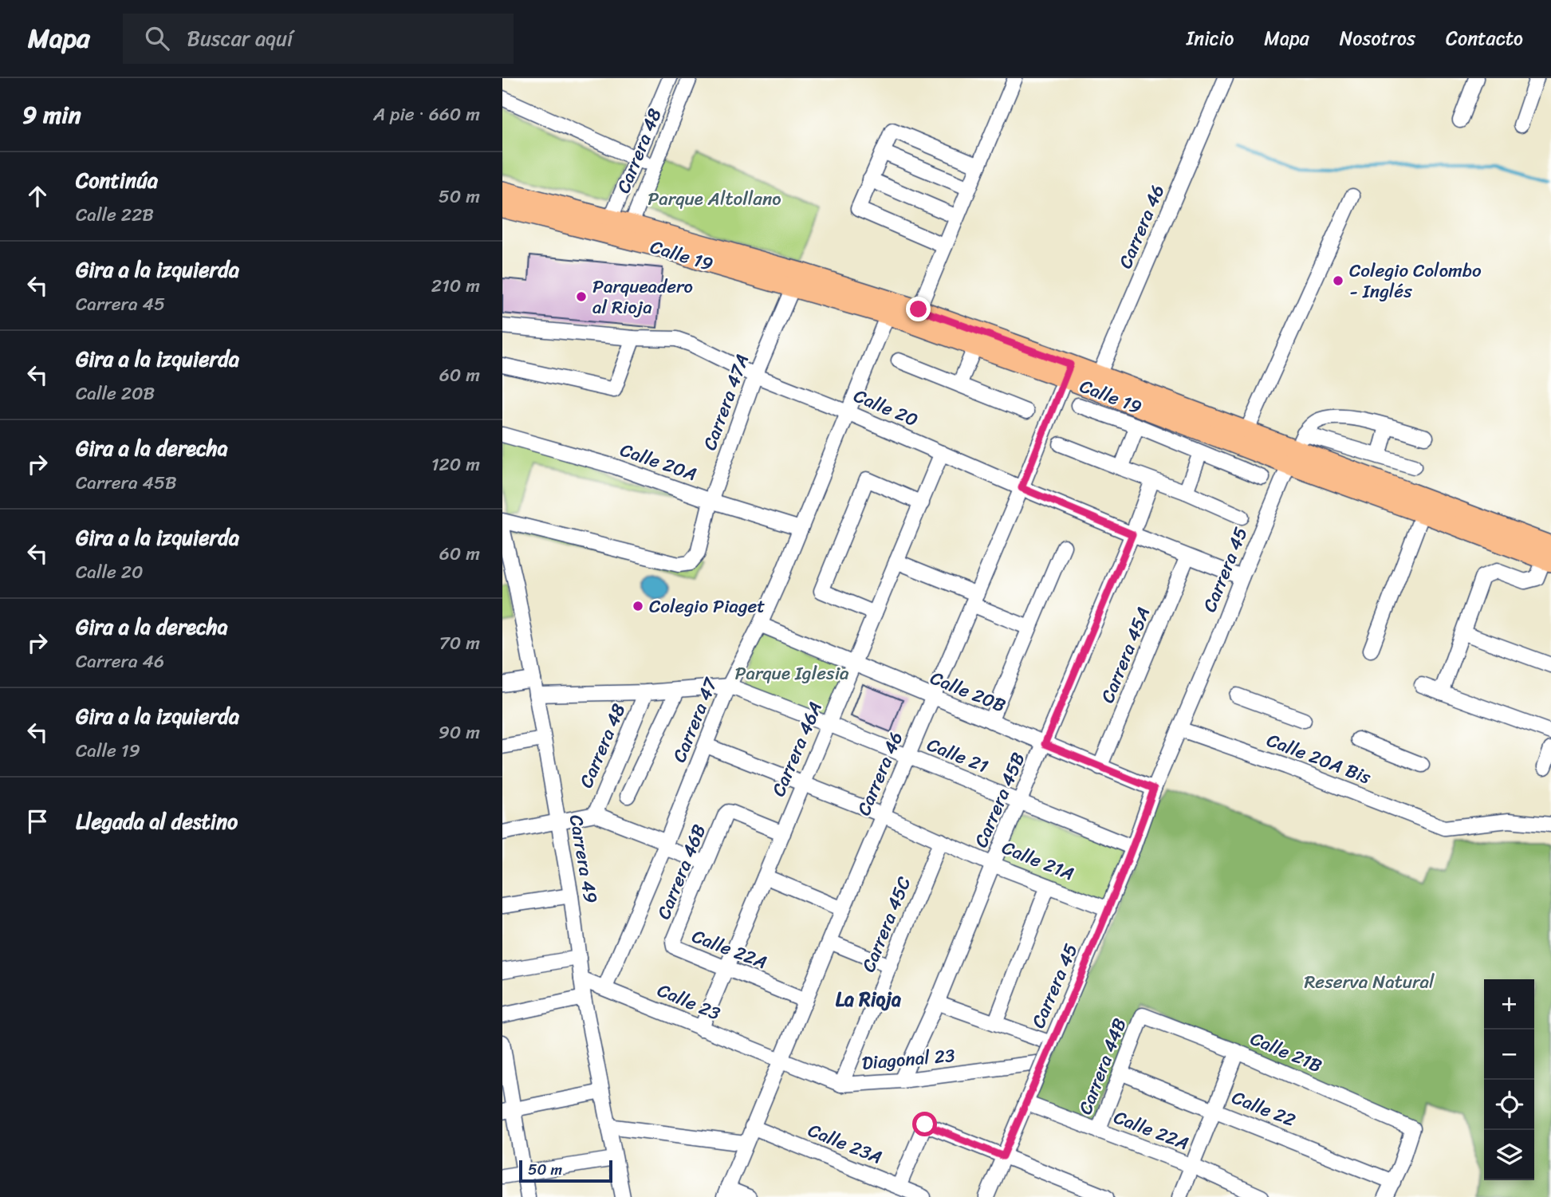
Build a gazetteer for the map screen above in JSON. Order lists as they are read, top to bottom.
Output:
{
  "streets": {
    "main road": ["Calle 19"],
    "street": [
      "Carrera 48",
      "Carrera 46",
      "Carrera 47A",
      "Calle 20",
      "Calle 20A",
      "Carrera 45",
      "Carrera 45A",
      "Calle 20B",
      "Carrera 47",
      "Carrera 46A",
      "Calle 21",
      "Calle 20A Bis",
      "Carrera 45B",
      "Carrera 49",
      "Calle 21A",
      "Carrera 46B",
      "Carrera 45C",
      "Calle 22A",
      "Calle 23",
      "Calle 21B",
      "Diagonal 23",
      "Carrera 44B",
      "Calle 22",
      "Calle 23A"
    ]
  },
  "crossings": [
    ["Carrera 48", "Calle 19"],
    ["Carrera 48", "Calle 21"],
    ["Carrera 46", "Calle 19"],
    ["Carrera 46", "Calle 20"],
    ["Carrera 46", "Calle 20B"],
    ["Carrera 46", "Calle 21"],
    ["Carrera 46", "Calle 21A"],
    ["Carrera 46", "Calle 22A"],
    ["Carrera 46", "Calle 23"],
    ["Carrera 46", "Diagonal 23"],
    ["Carrera 46", "Calle 23A"],
    ["Calle 19", "Carrera 47A"],
    ["Calle 19", "Carrera 45"],
    ["Calle 19", "Carrera 47"],
    ["Carrera 47A", "Calle 20"],
    ["Carrera 47A", "Calle 20A"],
    ["Calle 20", "Carrera 45"],
    ["Calle 20", "Carrera 45A"],
    ["Calle 20", "Carrera 47"],
    ["Calle 20", "Carrera 46A"],
    ["Calle 20", "Carrera 45B"],
    ["Calle 20A", "Carrera 47"],
    ["Carrera 45", "Calle 20B"],
    ["Carrera 45", "Calle 21"],
    ["Carrera 45", "Calle 20A Bis"],
    ["Carrera 45", "Calle 21A"],
    ["Carrera 45", "Calle 22A"],
    ["Carrera 45A", "Calle 20B"],
    ["Calle 20B", "Carrera 47"],
    ["Calle 20B", "Carrera 46A"],
    ["Calle 20B", "Carrera 45B"],
    ["Carrera 47", "Calle 21"],
    ["Carrera 47", "Calle 21A"],
    ["Carrera 47", "Calle 23"],
    ["Carrera 46A", "Calle 21"],
    ["Carrera 46A", "Calle 21A"],
    ["Carrera 46A", "Carrera 46B"],
    ["Carrera 46A", "Calle 22A"],
    ["Carrera 46A", "Calle 23"],
    ["Calle 21", "Carrera 45B"],
    ["Calle 21", "Carrera 49"],
    ["Carrera 45B", "Calle 21A"],
    ["Carrera 45B", "Diagonal 23"],
    ["Carrera 49", "Calle 23"],
    ["Calle 21A", "Carrera 45C"],
    ["Carrera 46B", "Calle 22A"],
    ["Carrera 45C", "Diagonal 23"],
    ["Calle 22A", "Carrera 44B"],
    ["Calle 23", "Diagonal 23"],
    ["Calle 21B", "Carrera 44B"],
    ["Calle 21B", "Calle 22"],
    ["Carrera 44B", "Calle 22"]
  ],
  "districts": ["La Rioja"],
  "parks": ["Parque Altollano", "Parque Iglesia", "Reserva Natural"],
  "places": ["Colegio Colombo - Inglés", "Parqueadero al Rioja", "Colegio Piaget"],
  "scale_bar": "50 m",
  "page": {
    "header": "Mapa",
    "search": "Buscar aquí",
    "nav": [
      "Inicio",
      "Mapa",
      "Nosotros",
      "Contacto"
    ],
    "heading": ["9 min", "A pie · 660 m"],
    "list": [
      ["Continúa", "Calle 22B", "50 m"],
      ["Gira a la izquierda", "Carrera 45", "210 m"],
      ["Gira a la izquierda", "Calle 20B", "60 m"],
      ["Gira a la derecha", "Carrera 45B", "120 m"],
      ["Gira a la izquierda", "Calle 20", "60 m"],
      ["Gira a la derecha", "Carrera 46", "70 m"],
      ["Gira a la izquierda", "Calle 19", "90 m"],
      "Llegada al destino"
    ],
    "map_buttons": ["+", "−"],
    "scale": "50 m"
  }
}
